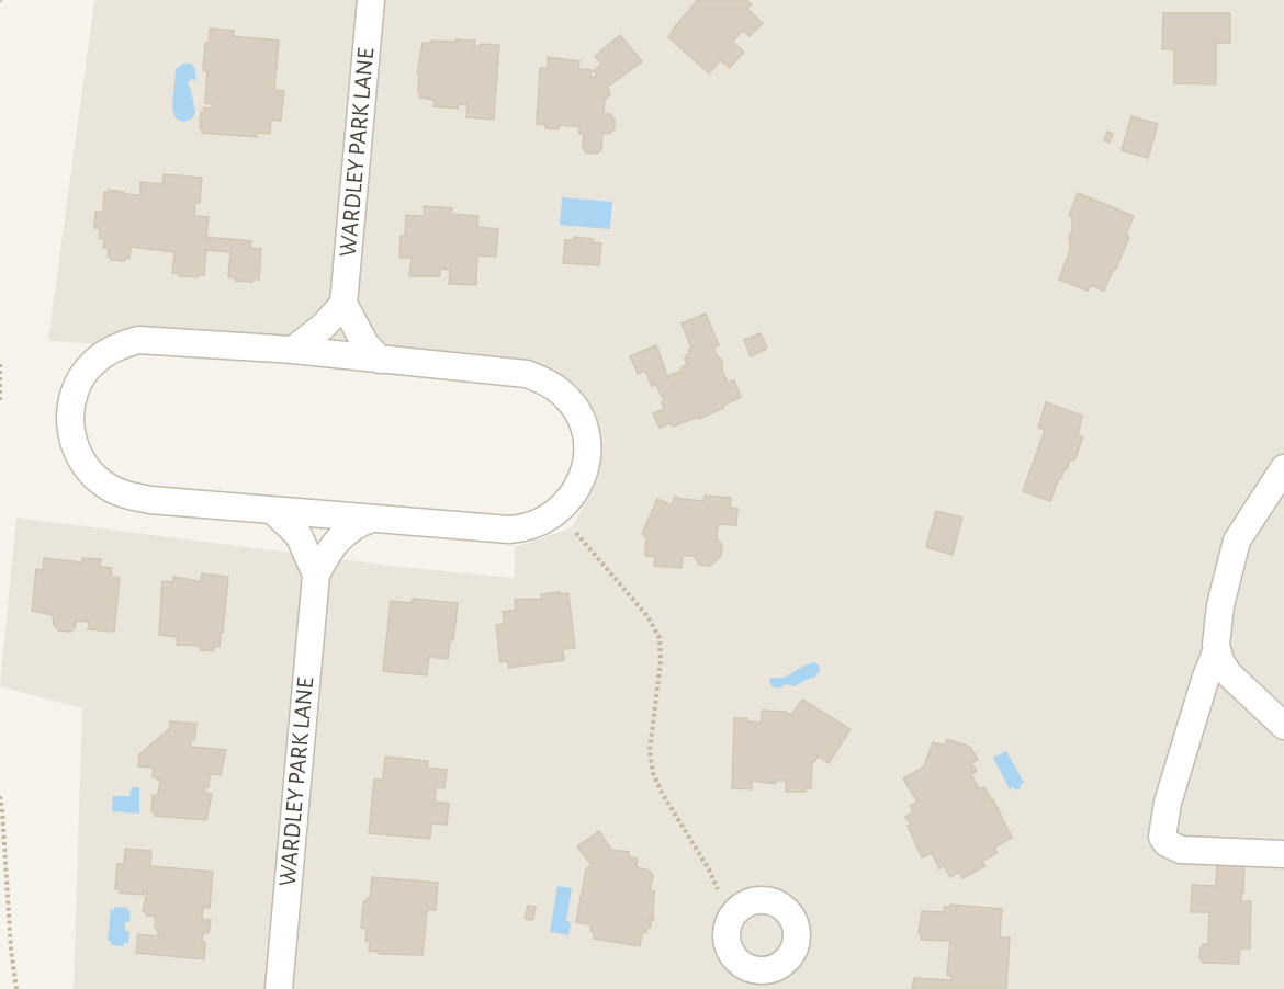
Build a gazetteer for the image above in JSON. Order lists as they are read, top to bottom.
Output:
{
  "streets": {
    "street": ["WARDLEY PARK LANE"]
  }
}
